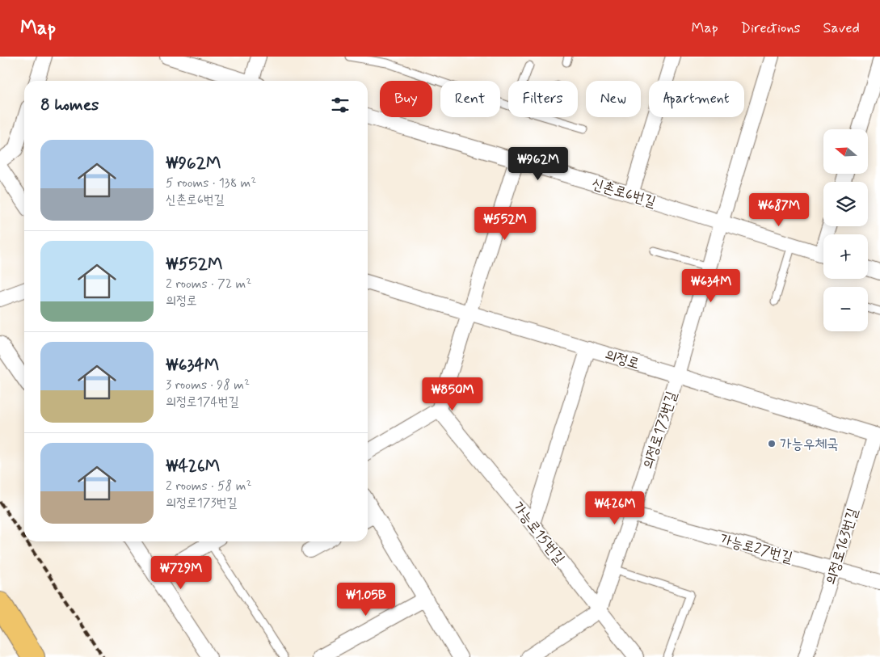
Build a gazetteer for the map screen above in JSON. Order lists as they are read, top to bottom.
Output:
{
  "streets": {
    "street": [
      "신촌로6번길",
      "의정로",
      "의정로173번길",
      "가능로15번길",
      "의정로163번길",
      "가능로27번길"
    ]
  },
  "crossings": [
    ["신촌로6번길", "의정로173번길"],
    ["의정로", "의정로173번길"],
    ["의정로", "의정로163번길"],
    ["의정로173번길", "가능로15번길"],
    ["의정로173번길", "가능로27번길"],
    ["의정로163번길", "가능로27번길"]
  ],
  "places": ["가능우체국"],
  "north": "left",
  "page": {
    "header": "Map",
    "nav": ["Map", "Directions", "Saved"],
    "chip": [
      "Buy",
      "Rent",
      "Filters",
      "New",
      "Apartment"
    ],
    "heading": "8 homes",
    "map_buttons": ["+", "−"],
    "list": [
      {
        "name": "₩962M",
        "note": "5 rooms · 138 m² · 신촌로6번길"
      },
      {
        "name": "₩552M",
        "note": "2 rooms · 72 m² · 의정로"
      },
      {
        "name": "₩634M",
        "note": "3 rooms · 98 m² · 의정로174번길"
      },
      {
        "name": "₩426M",
        "note": "2 rooms · 58 m² · 의정로173번길"
      }
    ],
    "price": [
      "₩962M",
      "₩687M",
      "₩552M",
      "₩634M",
      "₩850M",
      "₩426M",
      "₩729M",
      "₩1.05B"
    ]
  }
}
